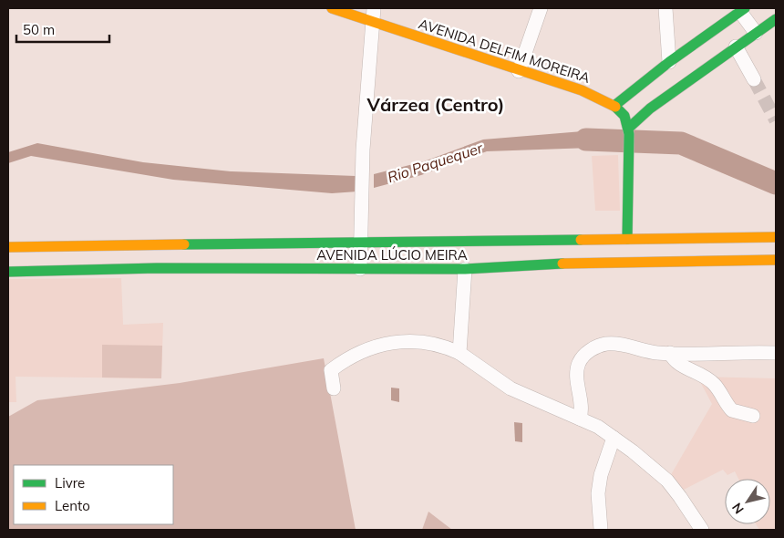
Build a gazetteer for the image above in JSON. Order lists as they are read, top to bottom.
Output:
{
  "streets": {
    "main road": ["AVENIDA DELFIM MOREIRA", "AVENIDA LÚCIO MEIRA"]
  },
  "districts": ["Várzea (Centro)"],
  "water": ["Rio Paquequer"],
  "legend": ["Livre", "Lento"],
  "scale_bar": "50 m",
  "north": "bottom left"
}
